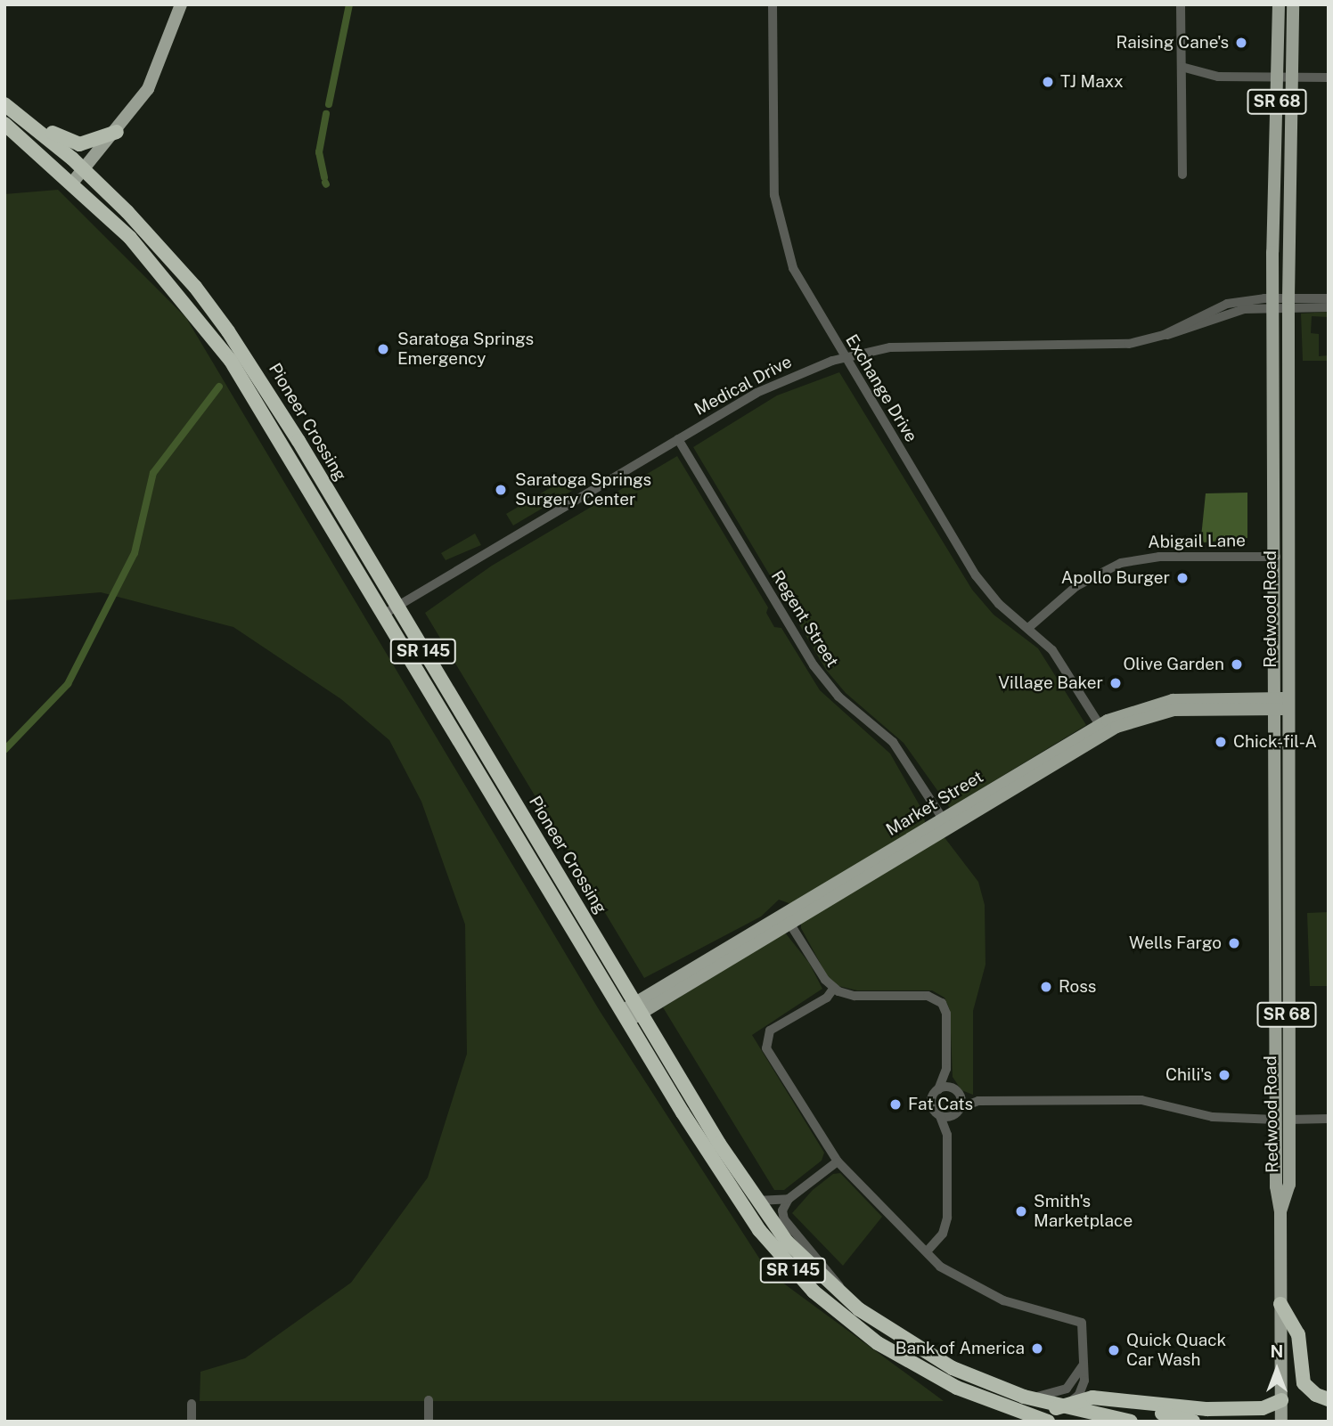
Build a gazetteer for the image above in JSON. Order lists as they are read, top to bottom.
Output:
{
  "streets": {
    "highway": ["Pioneer Crossing", "SR 145"],
    "main road": ["SR 68", "Redwood Road", "Market Street"],
    "street": [
      "Medical Drive",
      "Exchange Drive",
      "Abigail Lane",
      "Regent Street"
    ]
  },
  "crossings": [
    ["Medical Drive", "Exchange Drive"],
    ["Medical Drive", "Pioneer Crossing"],
    ["Medical Drive", "Redwood Road"],
    ["Medical Drive", "Regent Street"],
    ["Exchange Drive", "Abigail Lane"],
    ["Exchange Drive", "Market Street"],
    ["Pioneer Crossing", "SR 145"],
    ["Pioneer Crossing", "Market Street"],
    ["Abigail Lane", "Redwood Road"],
    ["Redwood Road", "Market Street"],
    ["Regent Street", "Market Street"]
  ],
  "places": [
    "Raising Cane's",
    "TJ Maxx",
    "Saratoga Springs Emergency",
    "Saratoga Springs Surgery Center",
    "Apollo Burger",
    "Olive Garden",
    "Village Baker",
    "Chick-fil-A",
    "Wells Fargo",
    "Ross",
    "Chili's",
    "Fat Cats",
    "Smith's Marketplace",
    "Bank of America",
    "Quick Quack Car Wash"
  ],
  "north": "top"
}
